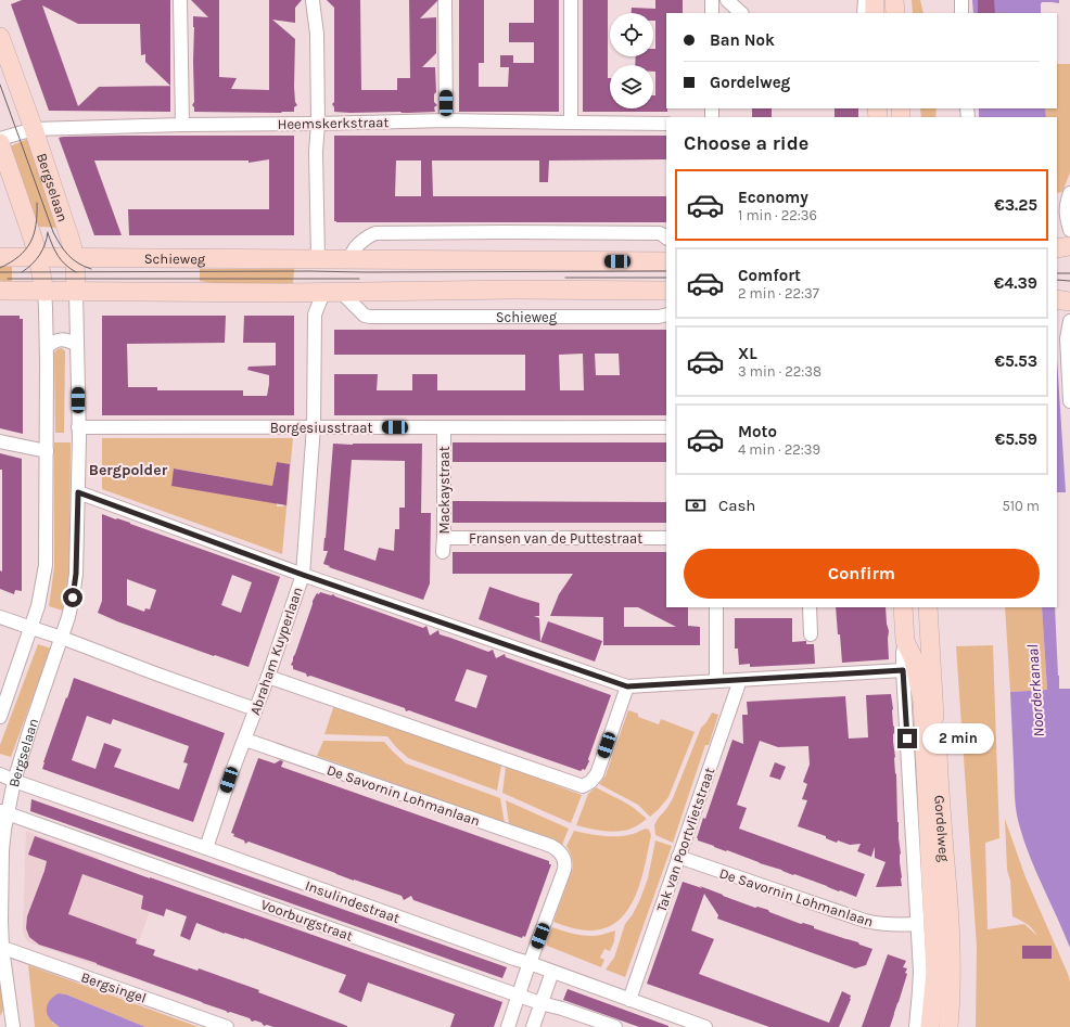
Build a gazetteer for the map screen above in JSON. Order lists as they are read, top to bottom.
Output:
{
  "streets": {
    "main road": ["Bergselaan", "Schieweg", "Gordelweg"],
    "street": [
      "Heemskerkstraat",
      "Borgesiusstraat",
      "Mackaystraat",
      "Fransen van de Puttestraat",
      "Abraham Kuyperlaan",
      "De Savornin Lohmanlaan",
      "Tak van Poortvlietstraat",
      "Insulindestraat",
      "Voorburgstraat",
      "Bergsingel"
    ]
  },
  "crossings": [
    ["Heemskerkstraat", "Bergselaan"],
    ["Bergselaan", "Schieweg"],
    ["Bergselaan", "Borgesiusstraat"],
    ["Bergselaan", "Insulindestraat"],
    ["Bergselaan", "Voorburgstraat"],
    ["Bergselaan", "Bergsingel"],
    ["Schieweg", "Abraham Kuyperlaan"],
    ["Borgesiusstraat", "Mackaystraat"],
    ["Borgesiusstraat", "Abraham Kuyperlaan"],
    ["Mackaystraat", "Fransen van de Puttestraat"],
    ["Abraham Kuyperlaan", "De Savornin Lohmanlaan"],
    ["Abraham Kuyperlaan", "Insulindestraat"],
    ["De Savornin Lohmanlaan", "Gordelweg"],
    ["De Savornin Lohmanlaan", "Tak van Poortvlietstraat"],
    ["De Savornin Lohmanlaan", "Insulindestraat"],
    ["Tak van Poortvlietstraat", "Insulindestraat"]
  ],
  "districts": ["Bergpolder"],
  "water": ["Noorderkanaal"],
  "page": {
    "banner": ["Ban Nok", "Gordelweg"],
    "heading": "Choose a ride",
    "list": [
      {
        "name": "Economy",
        "note": "1 min · 22:36",
        "value": "€3.25"
      },
      {
        "name": "Comfort",
        "note": "2 min · 22:37",
        "value": "€4.39"
      },
      {
        "name": "XL",
        "note": "3 min · 22:38",
        "value": "€5.53"
      },
      {
        "name": "Moto",
        "note": "4 min · 22:39",
        "value": "€5.59"
      }
    ],
    "pay": ["Cash", "510 m"],
    "buttons": "Confirm",
    "bubble": "2 min"
  }
}
